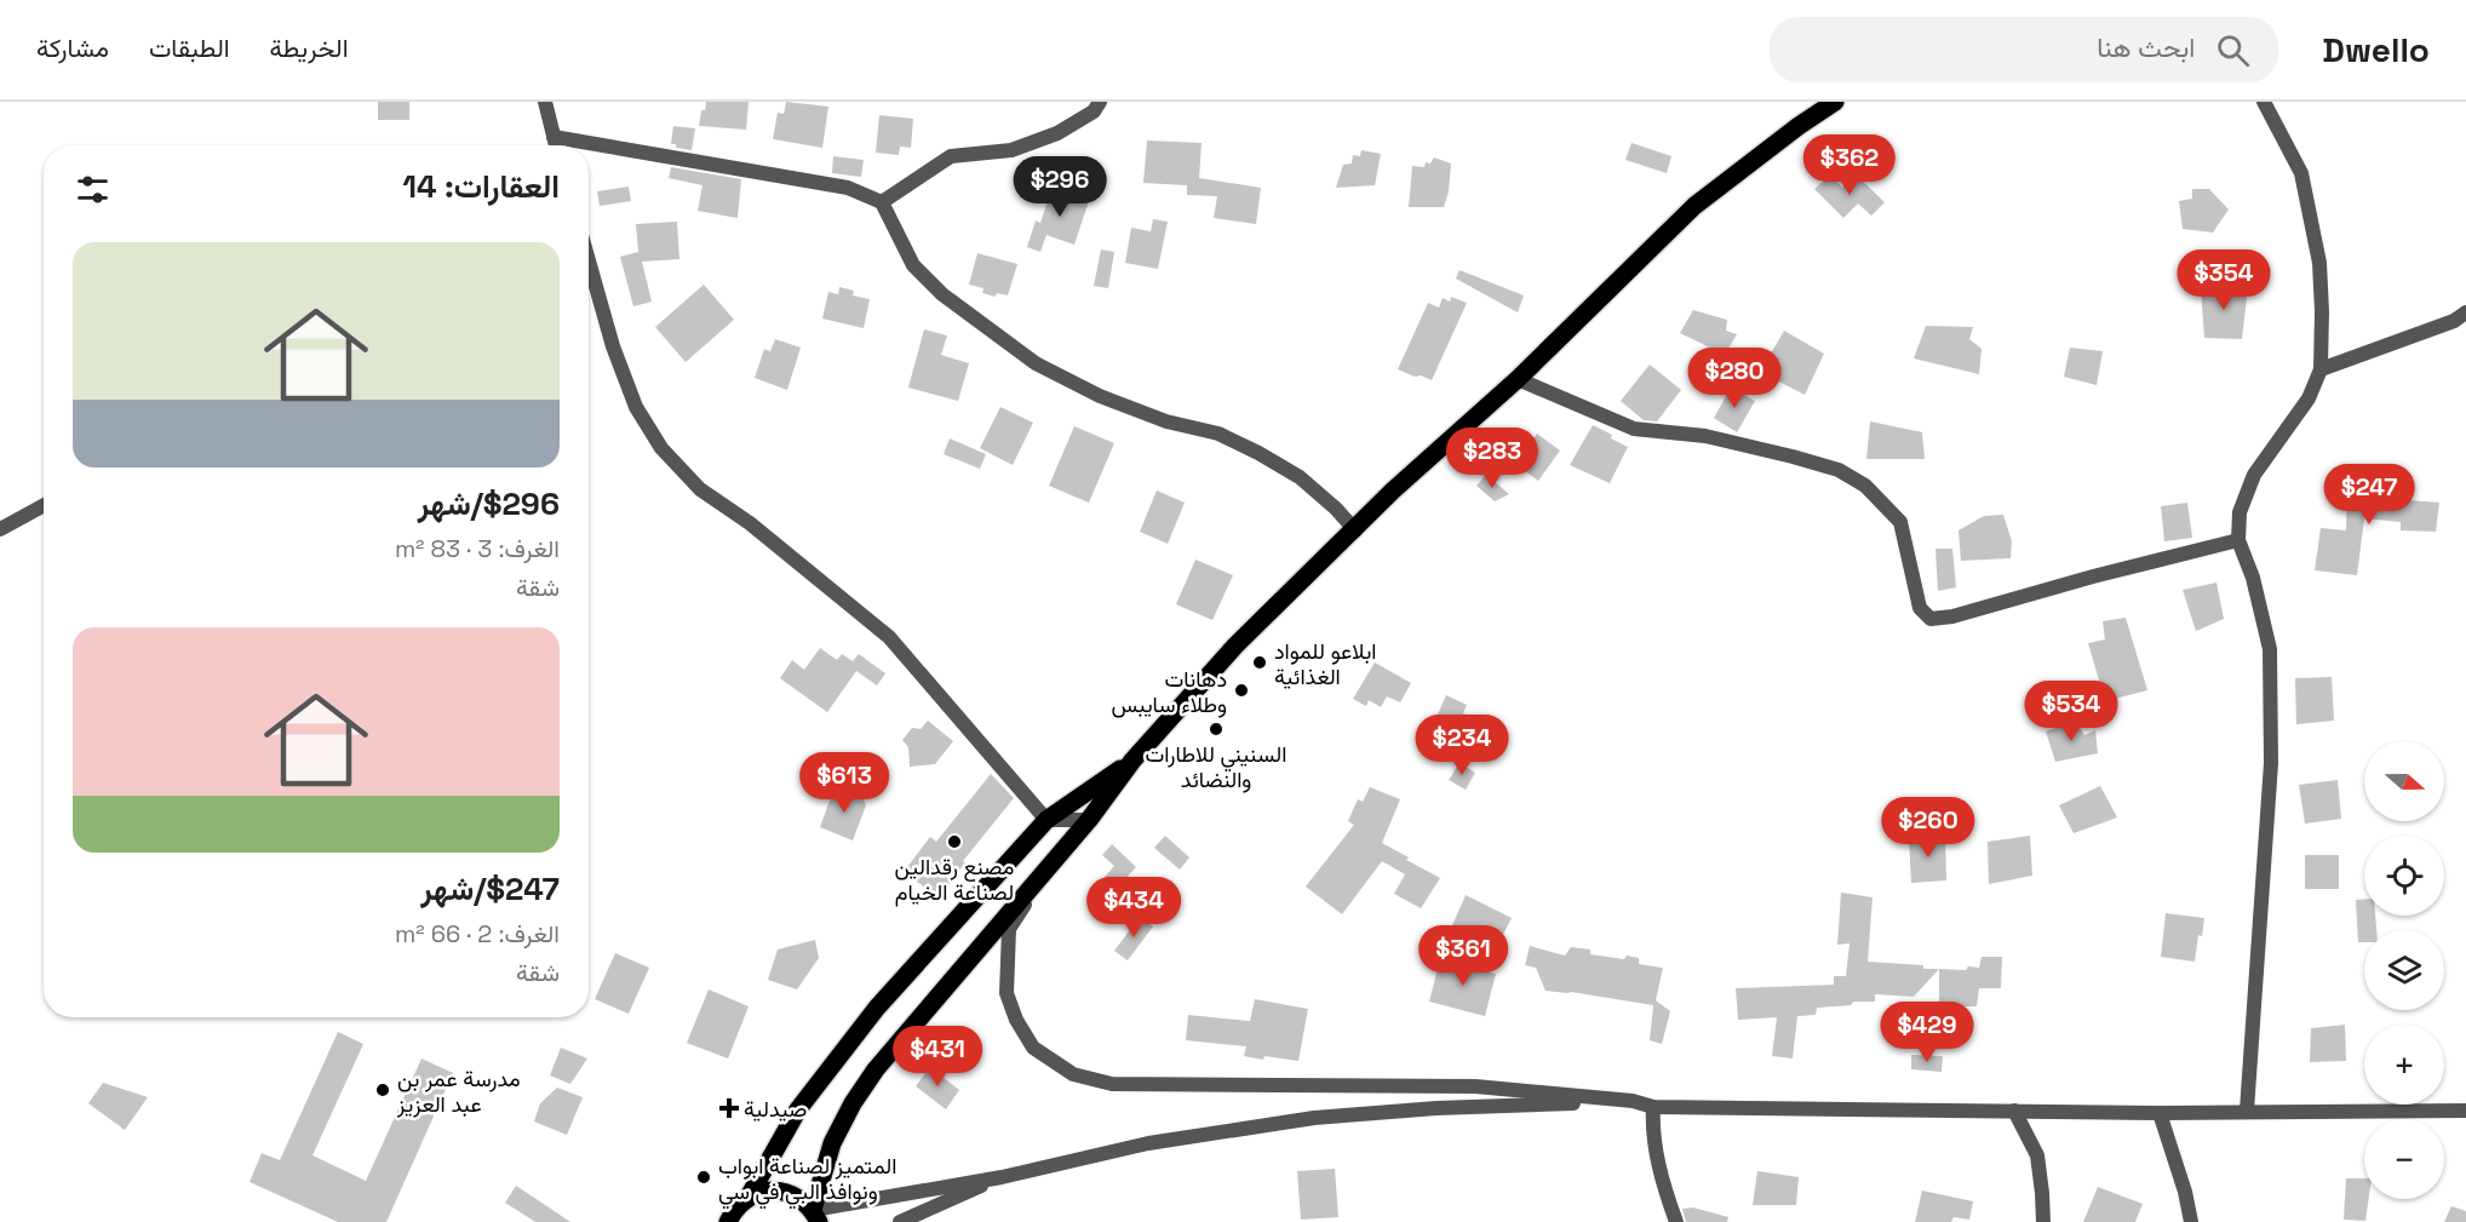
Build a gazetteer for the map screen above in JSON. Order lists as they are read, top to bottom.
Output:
{
  "places": {
    "other": [
      "ابلاعو للمواد الغذائية",
      "دهانات وطلاء سايبس",
      "السنيني للاطارات والنضائد",
      "مصنع رقدالين لصناعة الخيام",
      "مدرسة عمر بن عبد العزيز",
      "المتميز لصناعة ابواب ونوافذ البي في سي"
    ],
    "health": ["صيدلية"]
  },
  "north": "right",
  "page": {
    "header": "Dwello",
    "search": "ابحث هنا",
    "nav": ["الخريطة", "الطبقات", "مشاركة"],
    "price": [
      "$362",
      "$296",
      "$354",
      "$280",
      "$283",
      "$247",
      "$534",
      "$234",
      "$613",
      "$260",
      "$434",
      "$361",
      "$429",
      "$431"
    ],
    "heading": "العقارات: 14",
    "list": [
      {
        "name": "$296/شهر",
        "note": "الغرف: 3 · 83 m² · شقة"
      },
      {
        "name": "$247/شهر",
        "note": "الغرف: 2 · 66 m² · شقة"
      }
    ],
    "map_buttons": ["+", "−"]
  }
}
